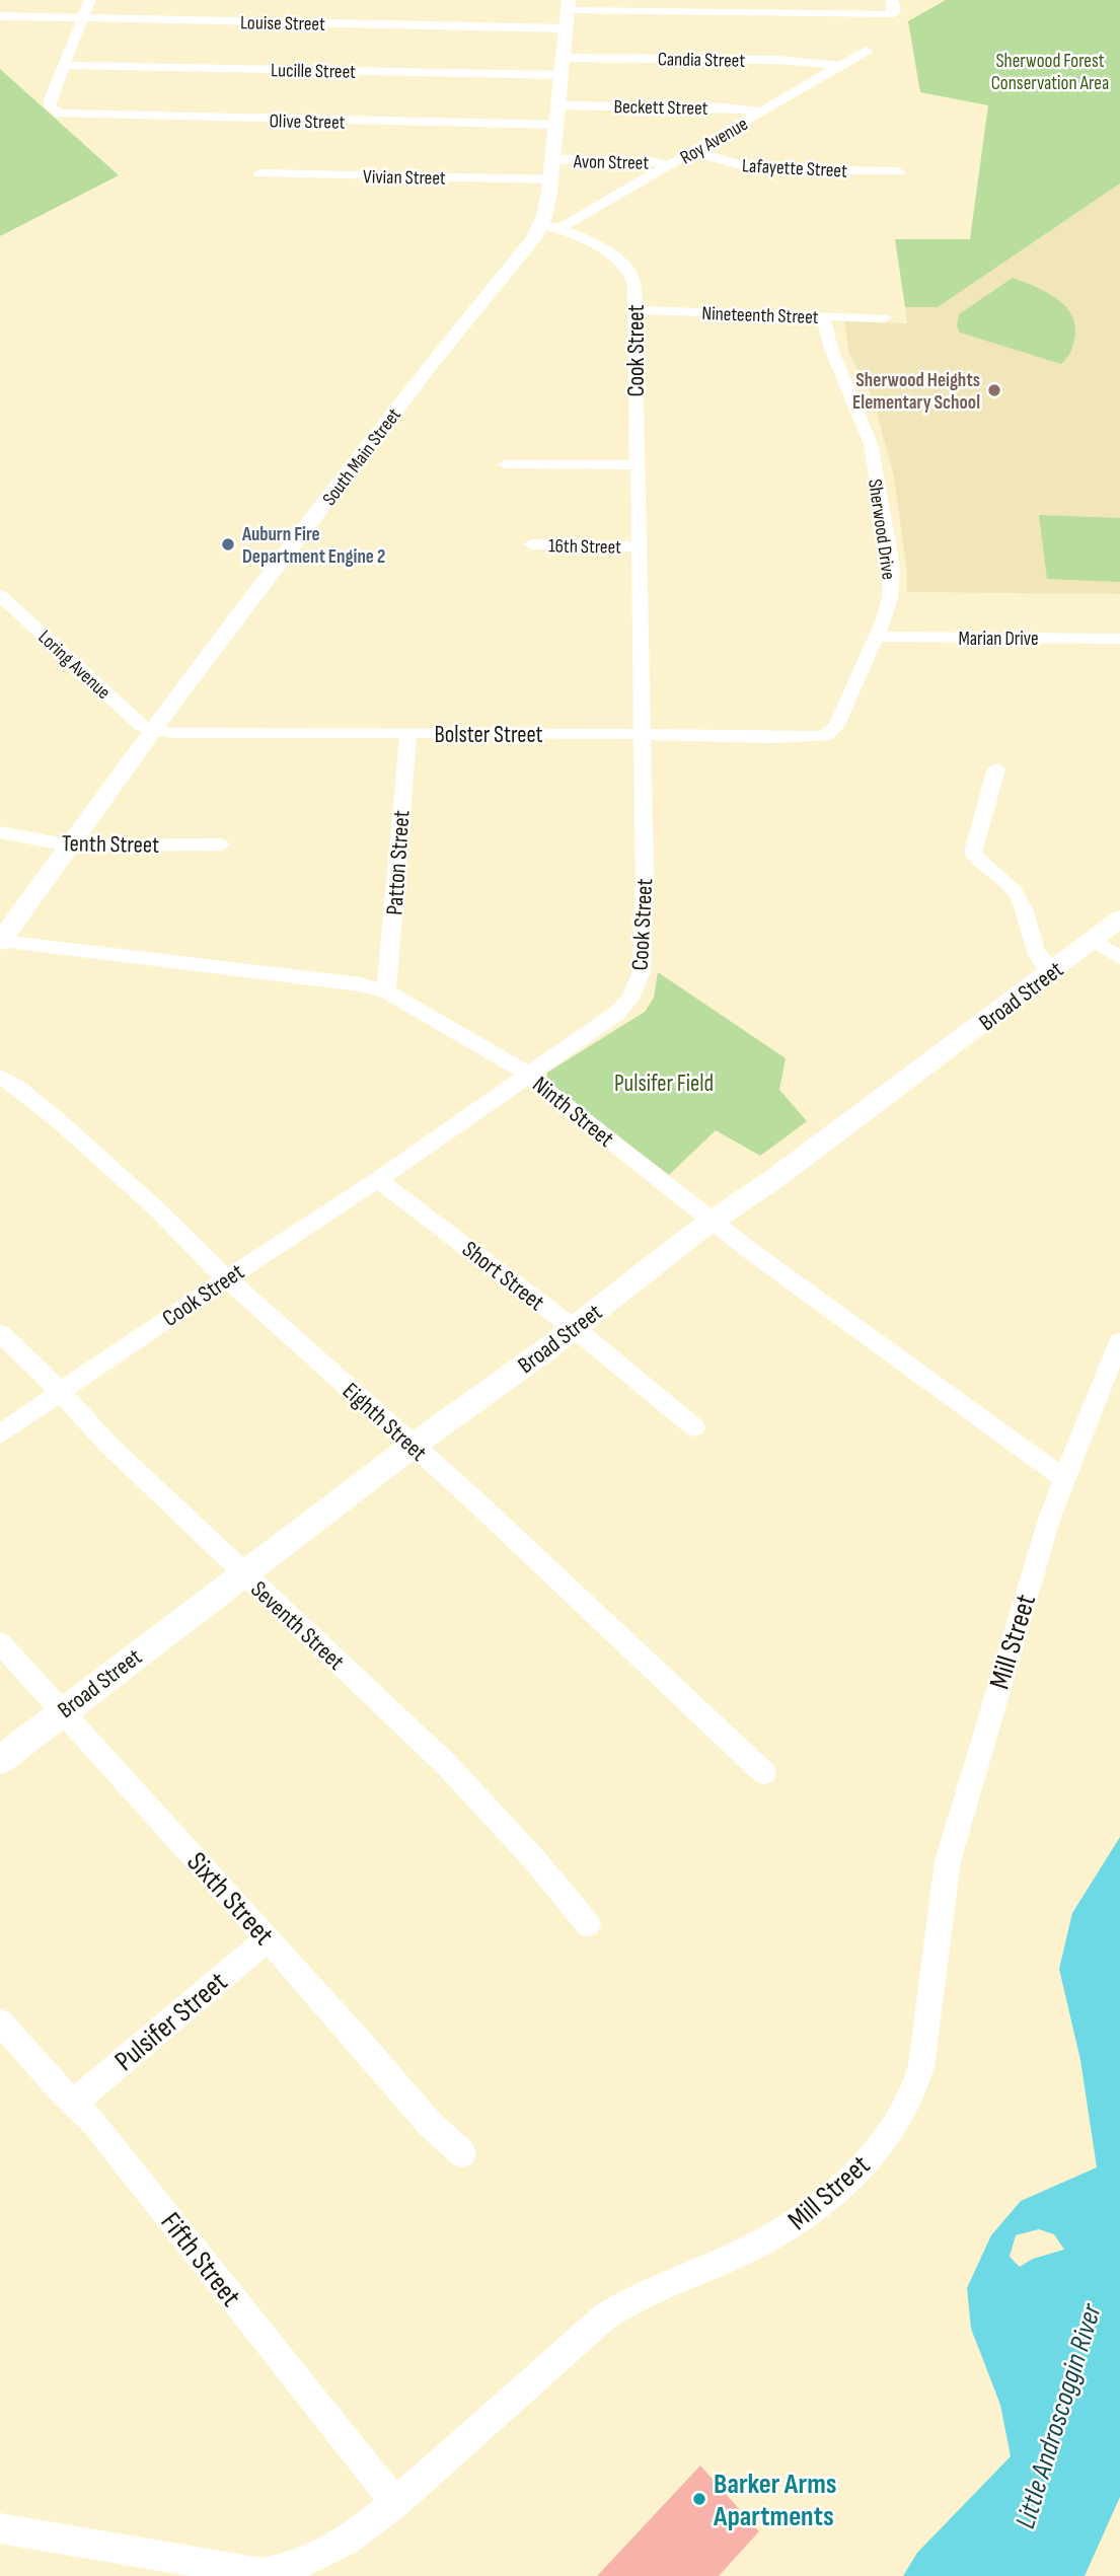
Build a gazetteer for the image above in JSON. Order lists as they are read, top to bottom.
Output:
{
  "streets": {
    "street": [
      "Louise Street",
      "Candia Street",
      "Lucille Street",
      "Beckett Street",
      "Olive Street",
      "Roy Avenue",
      "Avon Street",
      "Lafayette Street",
      "Vivian Street",
      "Nineteenth Street",
      "Cook Street",
      "South Main Street",
      "Sherwood Drive",
      "16th Street",
      "Marian Drive",
      "Loring Avenue",
      "Bolster Street",
      "Tenth Street",
      "Patton Street",
      "Broad Street",
      "Ninth Street",
      "Short Street",
      "Eighth Street",
      "Seventh Street",
      "Mill Street",
      "Sixth Street",
      "Pulsifer Street",
      "Fifth Street"
    ]
  },
  "crossings": [
    ["Louise Street", "South Main Street"],
    ["Candia Street", "Roy Avenue"],
    ["Candia Street", "South Main Street"],
    ["Lucille Street", "Olive Street"],
    ["Lucille Street", "South Main Street"],
    ["Beckett Street", "Roy Avenue"],
    ["Beckett Street", "South Main Street"],
    ["Olive Street", "South Main Street"],
    ["Roy Avenue", "Avon Street"],
    ["Roy Avenue", "Lafayette Street"],
    ["Roy Avenue", "Cook Street"],
    ["Roy Avenue", "South Main Street"],
    ["Avon Street", "South Main Street"],
    ["Vivian Street", "South Main Street"],
    ["Nineteenth Street", "Cook Street"],
    ["Nineteenth Street", "Sherwood Drive"],
    ["Cook Street", "South Main Street"],
    ["Cook Street", "16th Street"],
    ["Cook Street", "Bolster Street"],
    ["Cook Street", "Ninth Street"],
    ["Cook Street", "Short Street"],
    ["Cook Street", "Eighth Street"],
    ["Cook Street", "Seventh Street"],
    ["South Main Street", "Loring Avenue"],
    ["South Main Street", "Bolster Street"],
    ["South Main Street", "Tenth Street"],
    ["South Main Street", "Ninth Street"],
    ["Sherwood Drive", "Marian Drive"],
    ["Sherwood Drive", "Bolster Street"],
    ["Loring Avenue", "Bolster Street"],
    ["Bolster Street", "Patton Street"],
    ["Patton Street", "Ninth Street"],
    ["Broad Street", "Ninth Street"],
    ["Broad Street", "Short Street"],
    ["Broad Street", "Eighth Street"],
    ["Broad Street", "Seventh Street"],
    ["Broad Street", "Sixth Street"],
    ["Ninth Street", "Mill Street"],
    ["Mill Street", "Fifth Street"],
    ["Sixth Street", "Pulsifer Street"],
    ["Pulsifer Street", "Fifth Street"]
  ],
  "water": ["Little Androscoggin River"],
  "parks": ["Sherwood Forest Conservation Area", "Pulsifer Field"],
  "places": ["Sherwood Heights Elementary School", "Auburn Fire Department Engine 2", "Barker Arms Apartments"]
}
